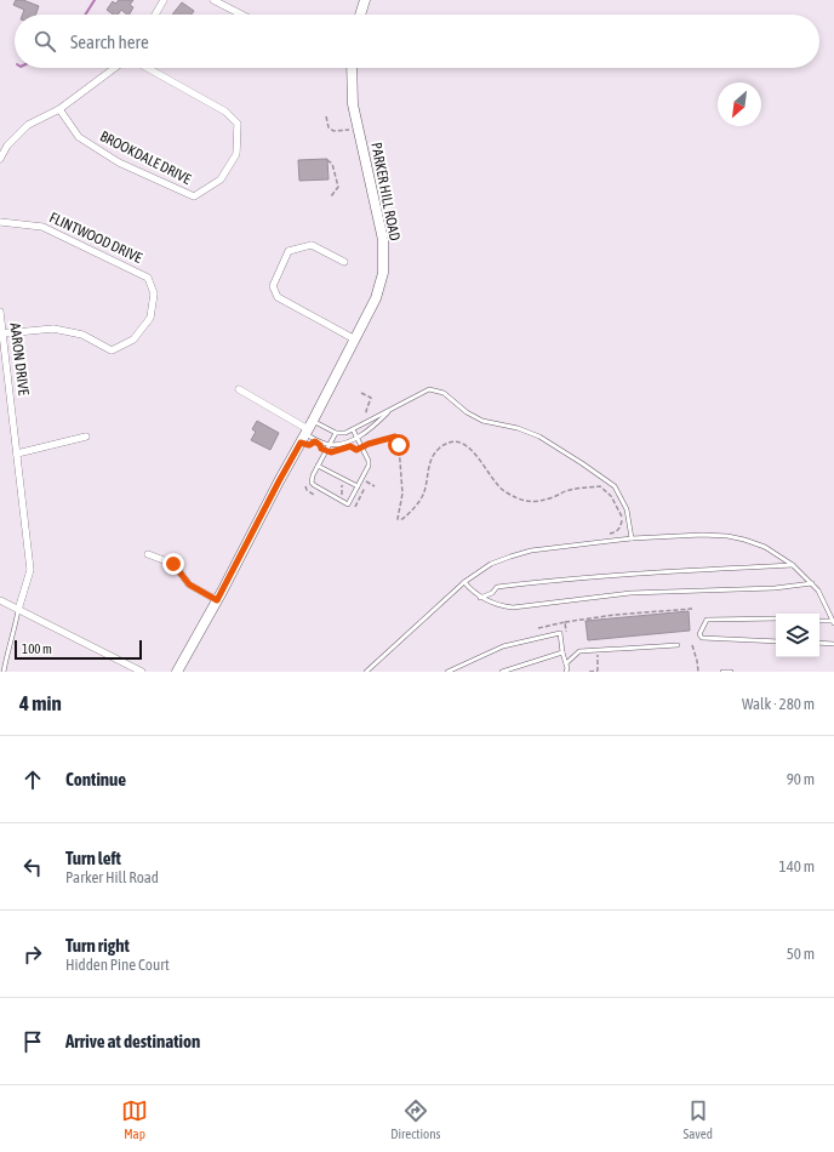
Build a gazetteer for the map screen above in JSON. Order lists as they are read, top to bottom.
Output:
{
  "streets": {
    "street": [
      "BROOKDALE DRIVE",
      "PARKER HILL ROAD",
      "FLINTWOOD DRIVE",
      "AARON DRIVE"
    ]
  },
  "crossings": [
    ["FLINTWOOD DRIVE", "AARON DRIVE"]
  ],
  "scale_bar": "100 m",
  "north": "bottom left",
  "page": {
    "search": "Search here",
    "scale": "100 m",
    "heading": ["4 min", "Walk · 280 m"],
    "list": [
      ["Continue", "90 m"],
      ["Turn left", "Parker Hill Road", "140 m"],
      ["Turn right", "Hidden Pine Court", "50 m"],
      "Arrive at destination"
    ],
    "nav": ["Map", "Directions", "Saved"]
  }
}
